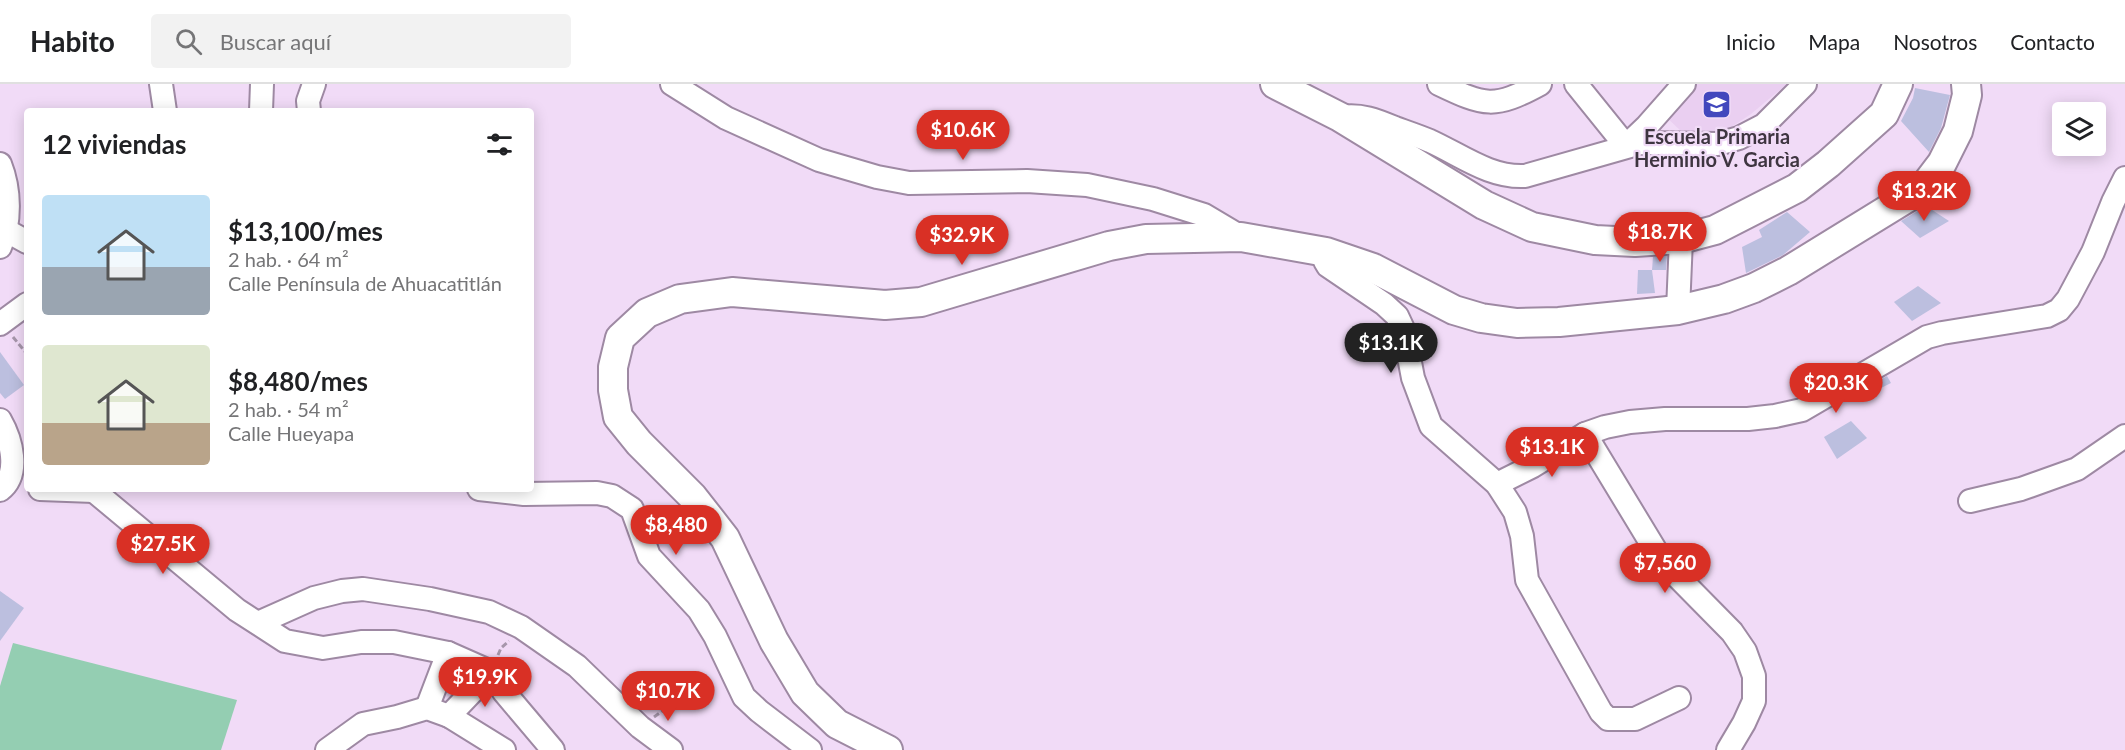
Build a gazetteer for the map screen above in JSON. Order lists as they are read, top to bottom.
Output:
{
  "places": {
    "school or university": ["Escuela Primaria Herminio V. Garcìa"]
  },
  "page": {
    "header": "Habito",
    "search": "Buscar aquí",
    "nav": [
      "Inicio",
      "Mapa",
      "Nosotros",
      "Contacto"
    ],
    "heading": "12 viviendas",
    "price": [
      "$10.6K",
      "$13.2K",
      "$18.7K",
      "$32.9K",
      "$13.1K",
      "$20.3K",
      "$13.1K",
      "$8,480",
      "$27.5K",
      "$7,560",
      "$19.9K",
      "$10.7K"
    ],
    "list": [
      {
        "name": "$13,100/mes",
        "note": "2 hab. · 64 m² · Calle Península de Ahuacatitlán"
      },
      {
        "name": "$8,480/mes",
        "note": "2 hab. · 54 m² · Calle Hueyapa"
      }
    ]
  }
}
